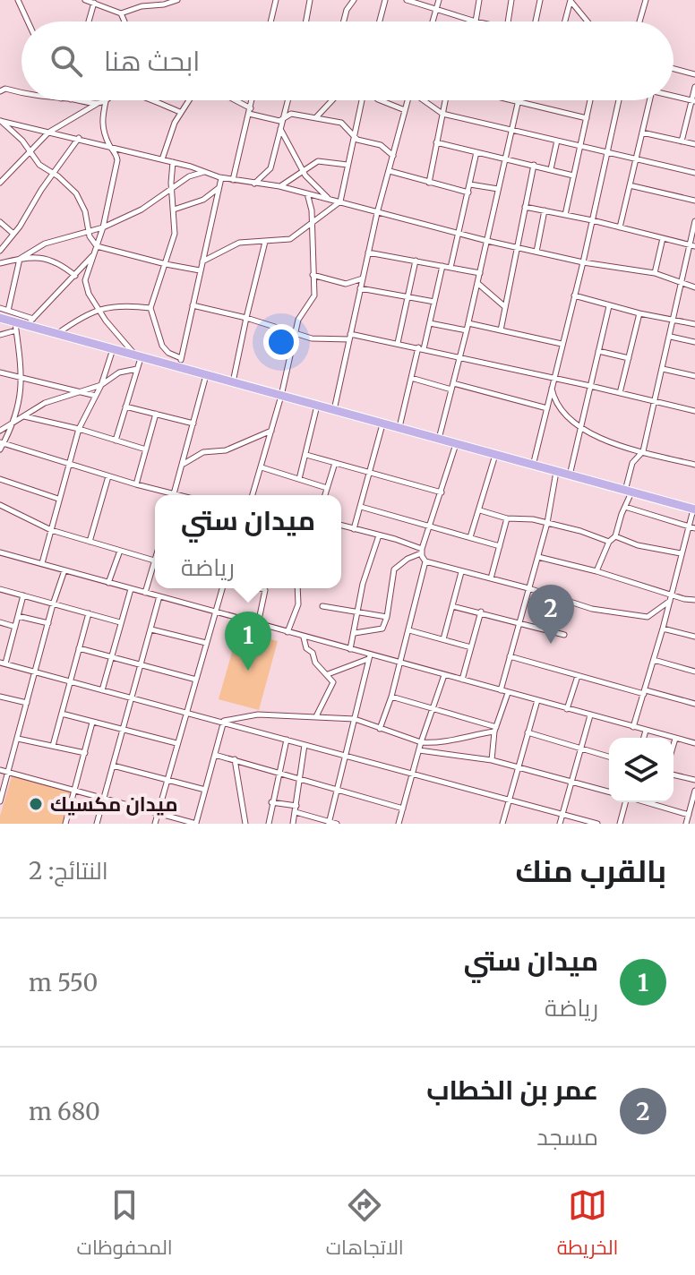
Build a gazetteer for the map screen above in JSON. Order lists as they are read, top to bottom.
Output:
{
  "places": ["ميدان مكسيك"],
  "page": {
    "search": "ابحث هنا",
    "popup": ["ميدان ستي", "رياضة"],
    "pins": ["2", "1"],
    "heading": ["بالقرب منك", "النتائج: 2"],
    "list": [
      {
        "mark": "1",
        "name": "ميدان ستي",
        "note": "رياضة",
        "value": "550 m"
      },
      {
        "mark": "2",
        "name": "عمر بن الخطاب",
        "note": "مسجد",
        "value": "680 m"
      }
    ],
    "nav": ["الخريطة", "الاتجاهات", "المحفوظات"]
  }
}
